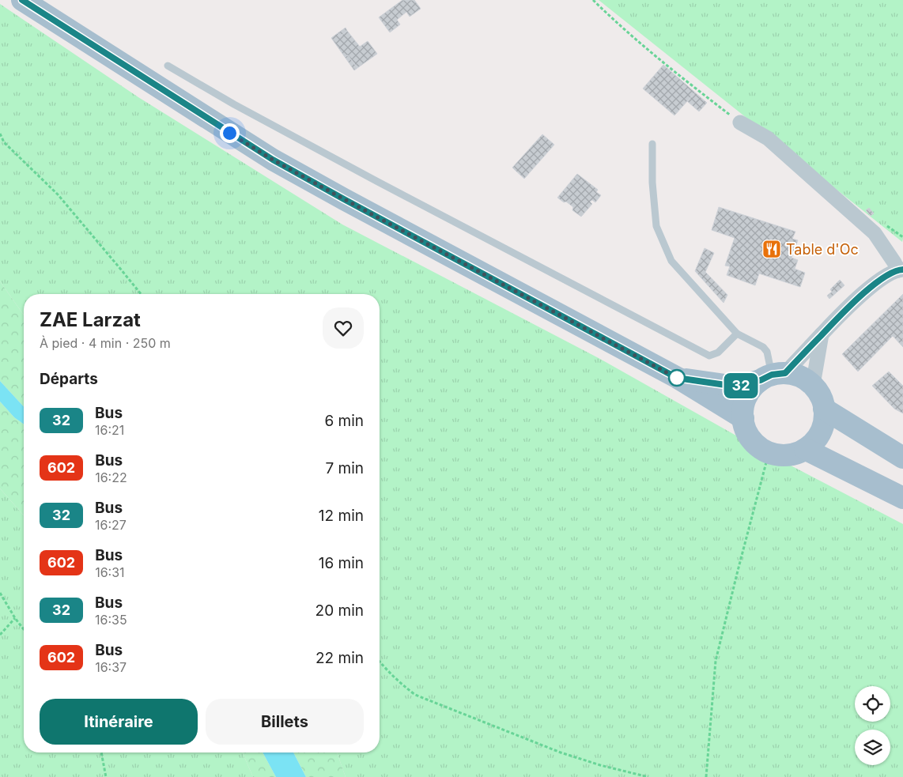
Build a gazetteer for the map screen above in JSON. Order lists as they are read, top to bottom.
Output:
{
  "places": {
    "restaurant": ["Table d'Oc"]
  },
  "lines": ["bus line 32"],
  "page": {
    "on_map": "32",
    "heading": [
      ["ZAE Larzat", "À pied · 4 min · 250 m"],
      "Départs"
    ],
    "list": [
      {
        "mark": "32",
        "name": "Bus",
        "note": "16:21",
        "value": "6 min"
      },
      {
        "mark": "602",
        "name": "Bus",
        "note": "16:22",
        "value": "7 min"
      },
      {
        "mark": "32",
        "name": "Bus",
        "note": "16:27",
        "value": "12 min"
      },
      {
        "mark": "602",
        "name": "Bus",
        "note": "16:31",
        "value": "16 min"
      },
      {
        "mark": "32",
        "name": "Bus",
        "note": "16:35",
        "value": "20 min"
      },
      {
        "mark": "602",
        "name": "Bus",
        "note": "16:37",
        "value": "22 min"
      }
    ],
    "buttons": ["Itinéraire", "Billets"]
  }
}
